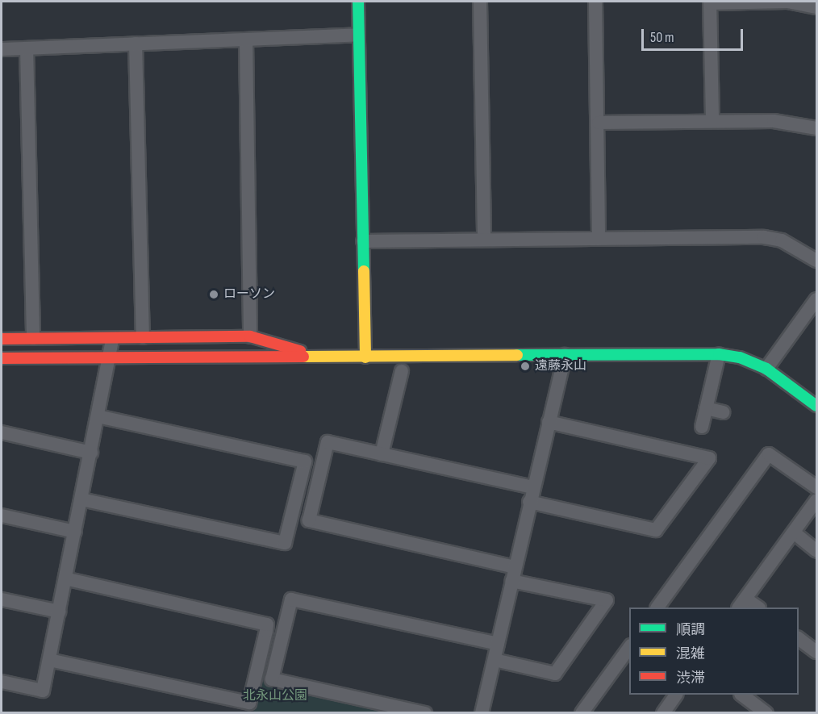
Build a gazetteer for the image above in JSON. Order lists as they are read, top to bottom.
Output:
{
  "parks": ["北永山公園"],
  "places": ["ローソン", "遠藤永山"],
  "legend": ["順調", "混雑", "渋滞"],
  "scale_bar": "50 m"
}
